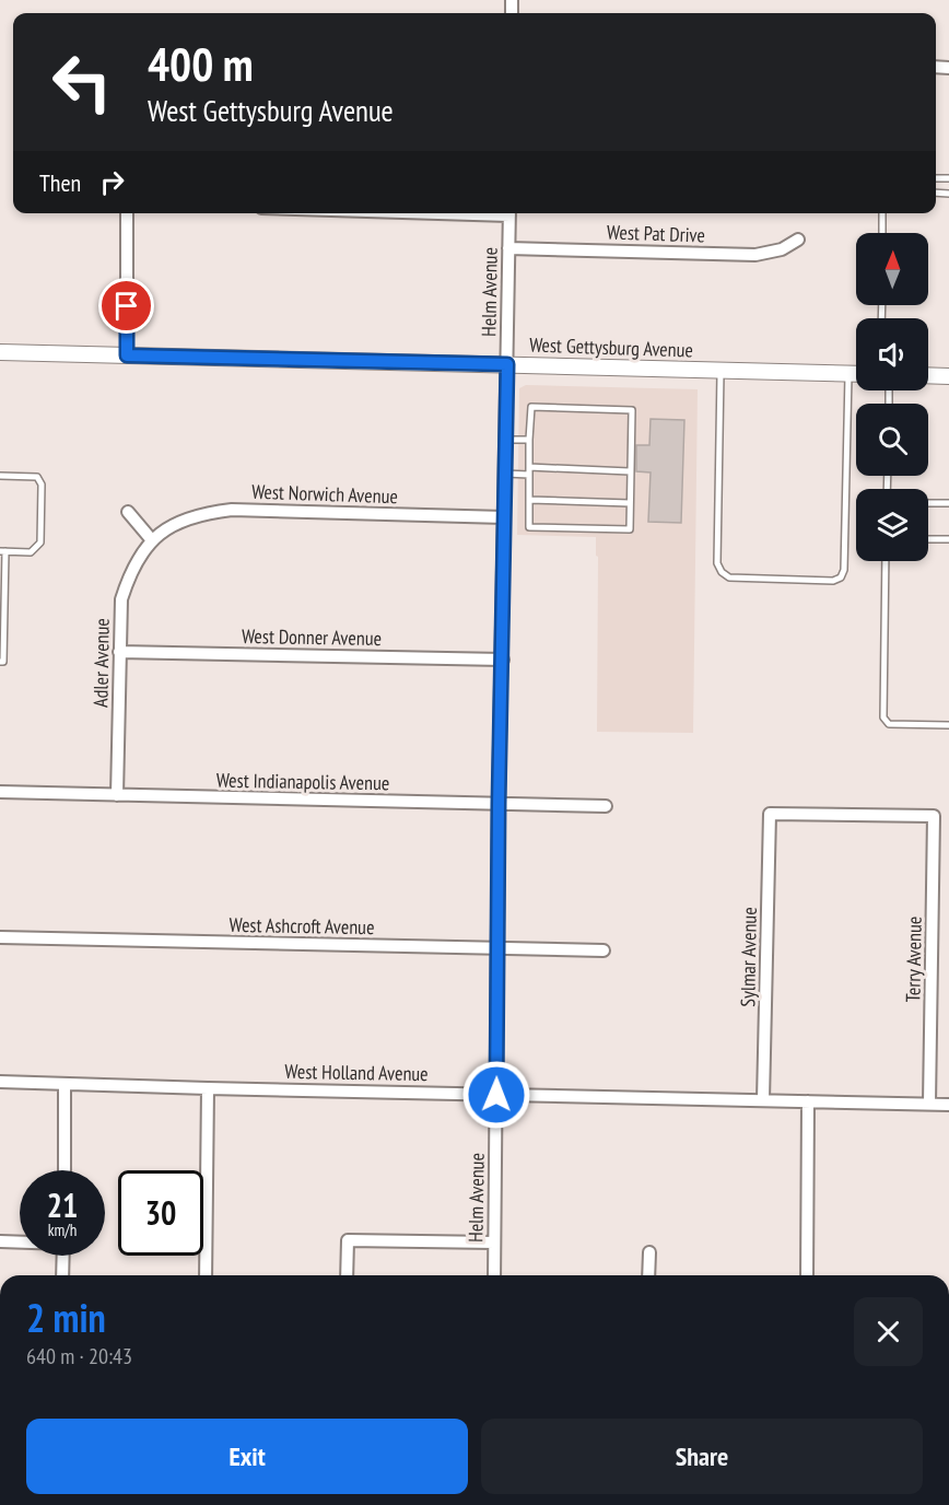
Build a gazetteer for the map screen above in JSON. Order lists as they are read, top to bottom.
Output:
{
  "streets": {
    "street": [
      "West Pat Drive",
      "Helm Avenue",
      "West Gettysburg Avenue",
      "West Norwich Avenue",
      "West Donner Avenue",
      "Adler Avenue",
      "West Indianapolis Avenue",
      "West Ashcroft Avenue",
      "Sylmar Avenue",
      "Terry Avenue",
      "West Holland Avenue"
    ]
  },
  "crossings": [
    ["West Pat Drive", "Helm Avenue"],
    ["Helm Avenue", "West Gettysburg Avenue"],
    ["Helm Avenue", "West Norwich Avenue"],
    ["Helm Avenue", "West Donner Avenue"],
    ["Helm Avenue", "West Indianapolis Avenue"],
    ["Helm Avenue", "West Ashcroft Avenue"],
    ["Helm Avenue", "West Holland Avenue"],
    ["West Norwich Avenue", "Adler Avenue"],
    ["West Donner Avenue", "Adler Avenue"],
    ["Adler Avenue", "West Indianapolis Avenue"],
    ["Sylmar Avenue", "Terry Avenue"],
    ["Sylmar Avenue", "West Holland Avenue"],
    ["Terry Avenue", "West Holland Avenue"]
  ],
  "north": "top",
  "page": {
    "turn": ["400 m", "West Gettysburg Avenue"],
    "then": "Then",
    "speed": "21 km/h",
    "limit": "30",
    "heading": ["2 min", "640 m · 20:43"],
    "buttons": ["Exit", "Share"]
  }
}
